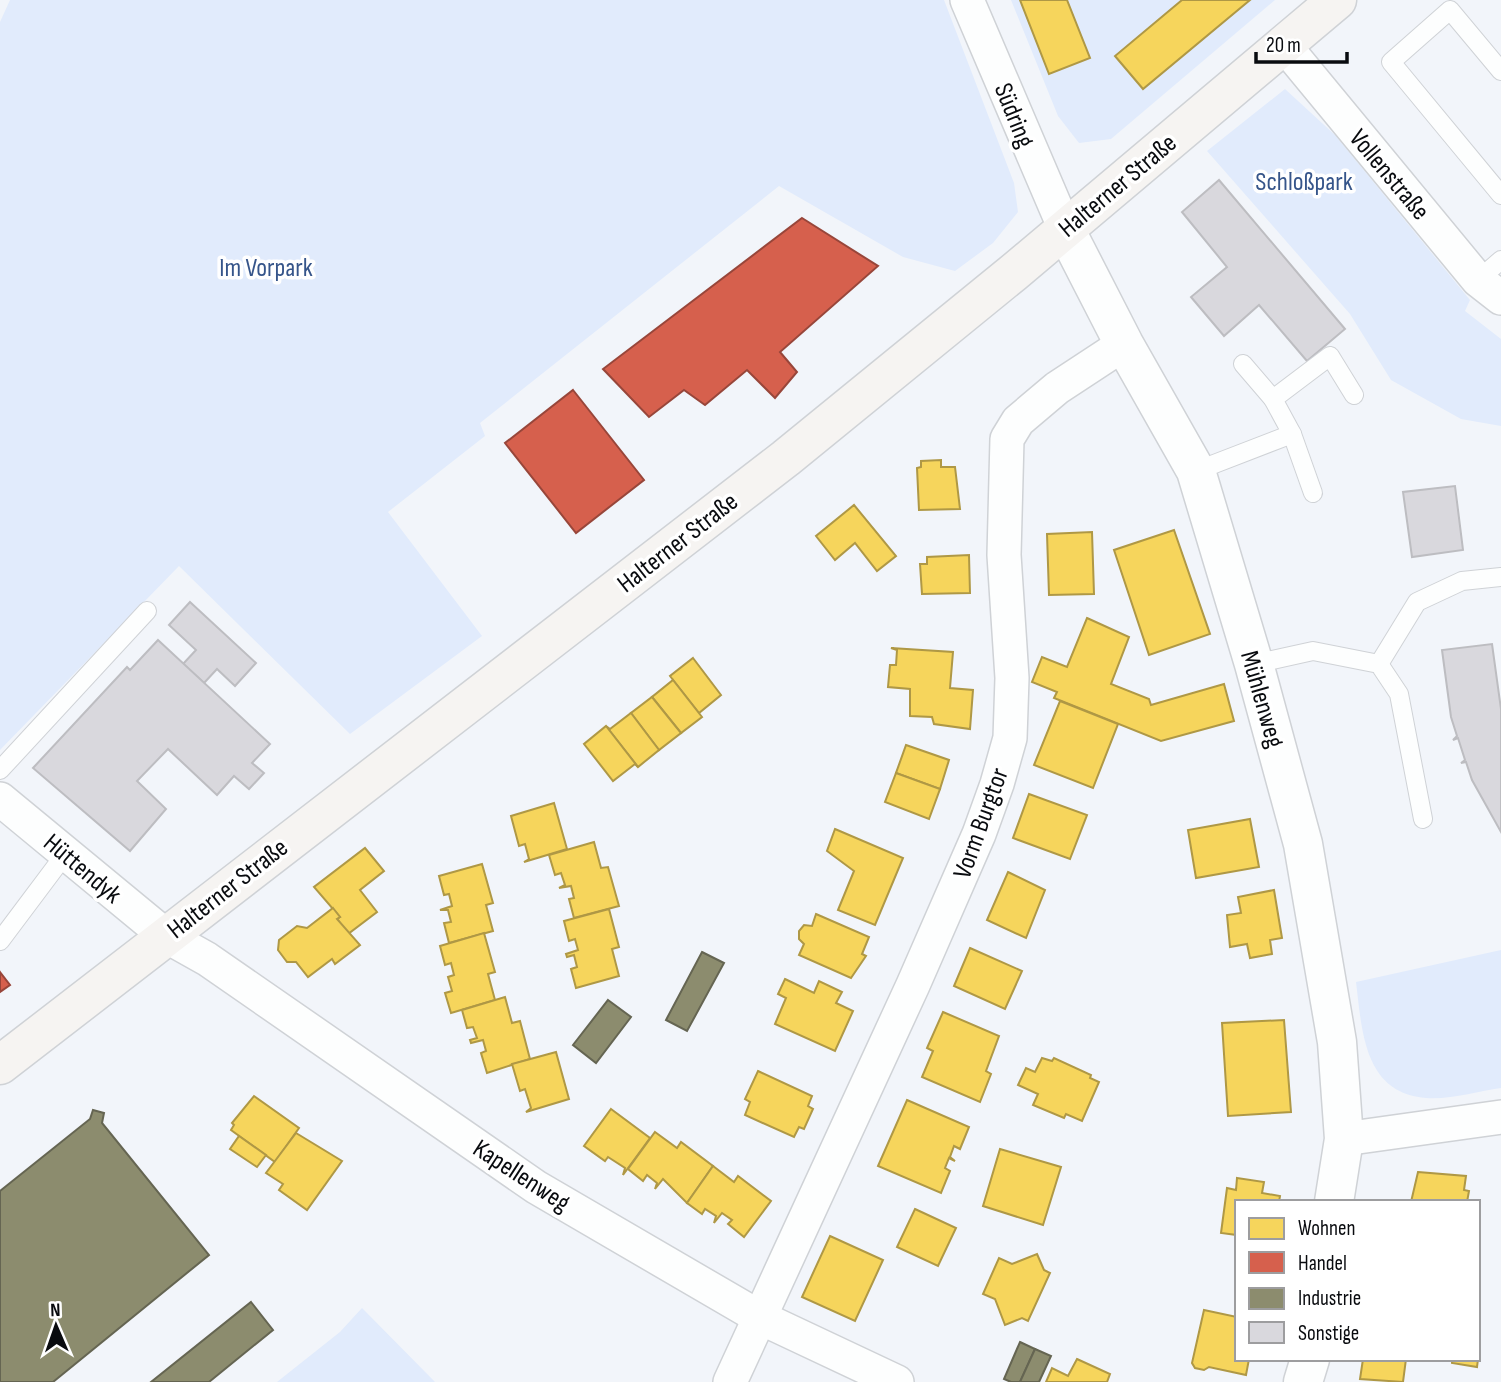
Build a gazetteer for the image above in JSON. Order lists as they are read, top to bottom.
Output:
{
  "streets": {
    "main road": ["Halterner Straße"],
    "street": [
      "Südring",
      "Vollenstraße",
      "Mühlenweg",
      "Vorm Burgtor",
      "Hüttendyk",
      "Kapellenweg"
    ]
  },
  "crossings": [
    ["Südring", "Halterner Straße"],
    ["Südring", "Mühlenweg"],
    ["Vollenstraße", "Halterner Straße"],
    ["Halterner Straße", "Mühlenweg"],
    ["Halterner Straße", "Hüttendyk"],
    ["Halterner Straße", "Kapellenweg"],
    ["Mühlenweg", "Vorm Burgtor"],
    ["Vorm Burgtor", "Kapellenweg"],
    ["Hüttendyk", "Kapellenweg"]
  ],
  "parks": ["Schloßpark", "Im Vorpark"],
  "legend": [
    "Wohnen",
    "Handel",
    "Industrie",
    "Sonstige"
  ],
  "scale_bar": "20 m",
  "north": "top"
}
